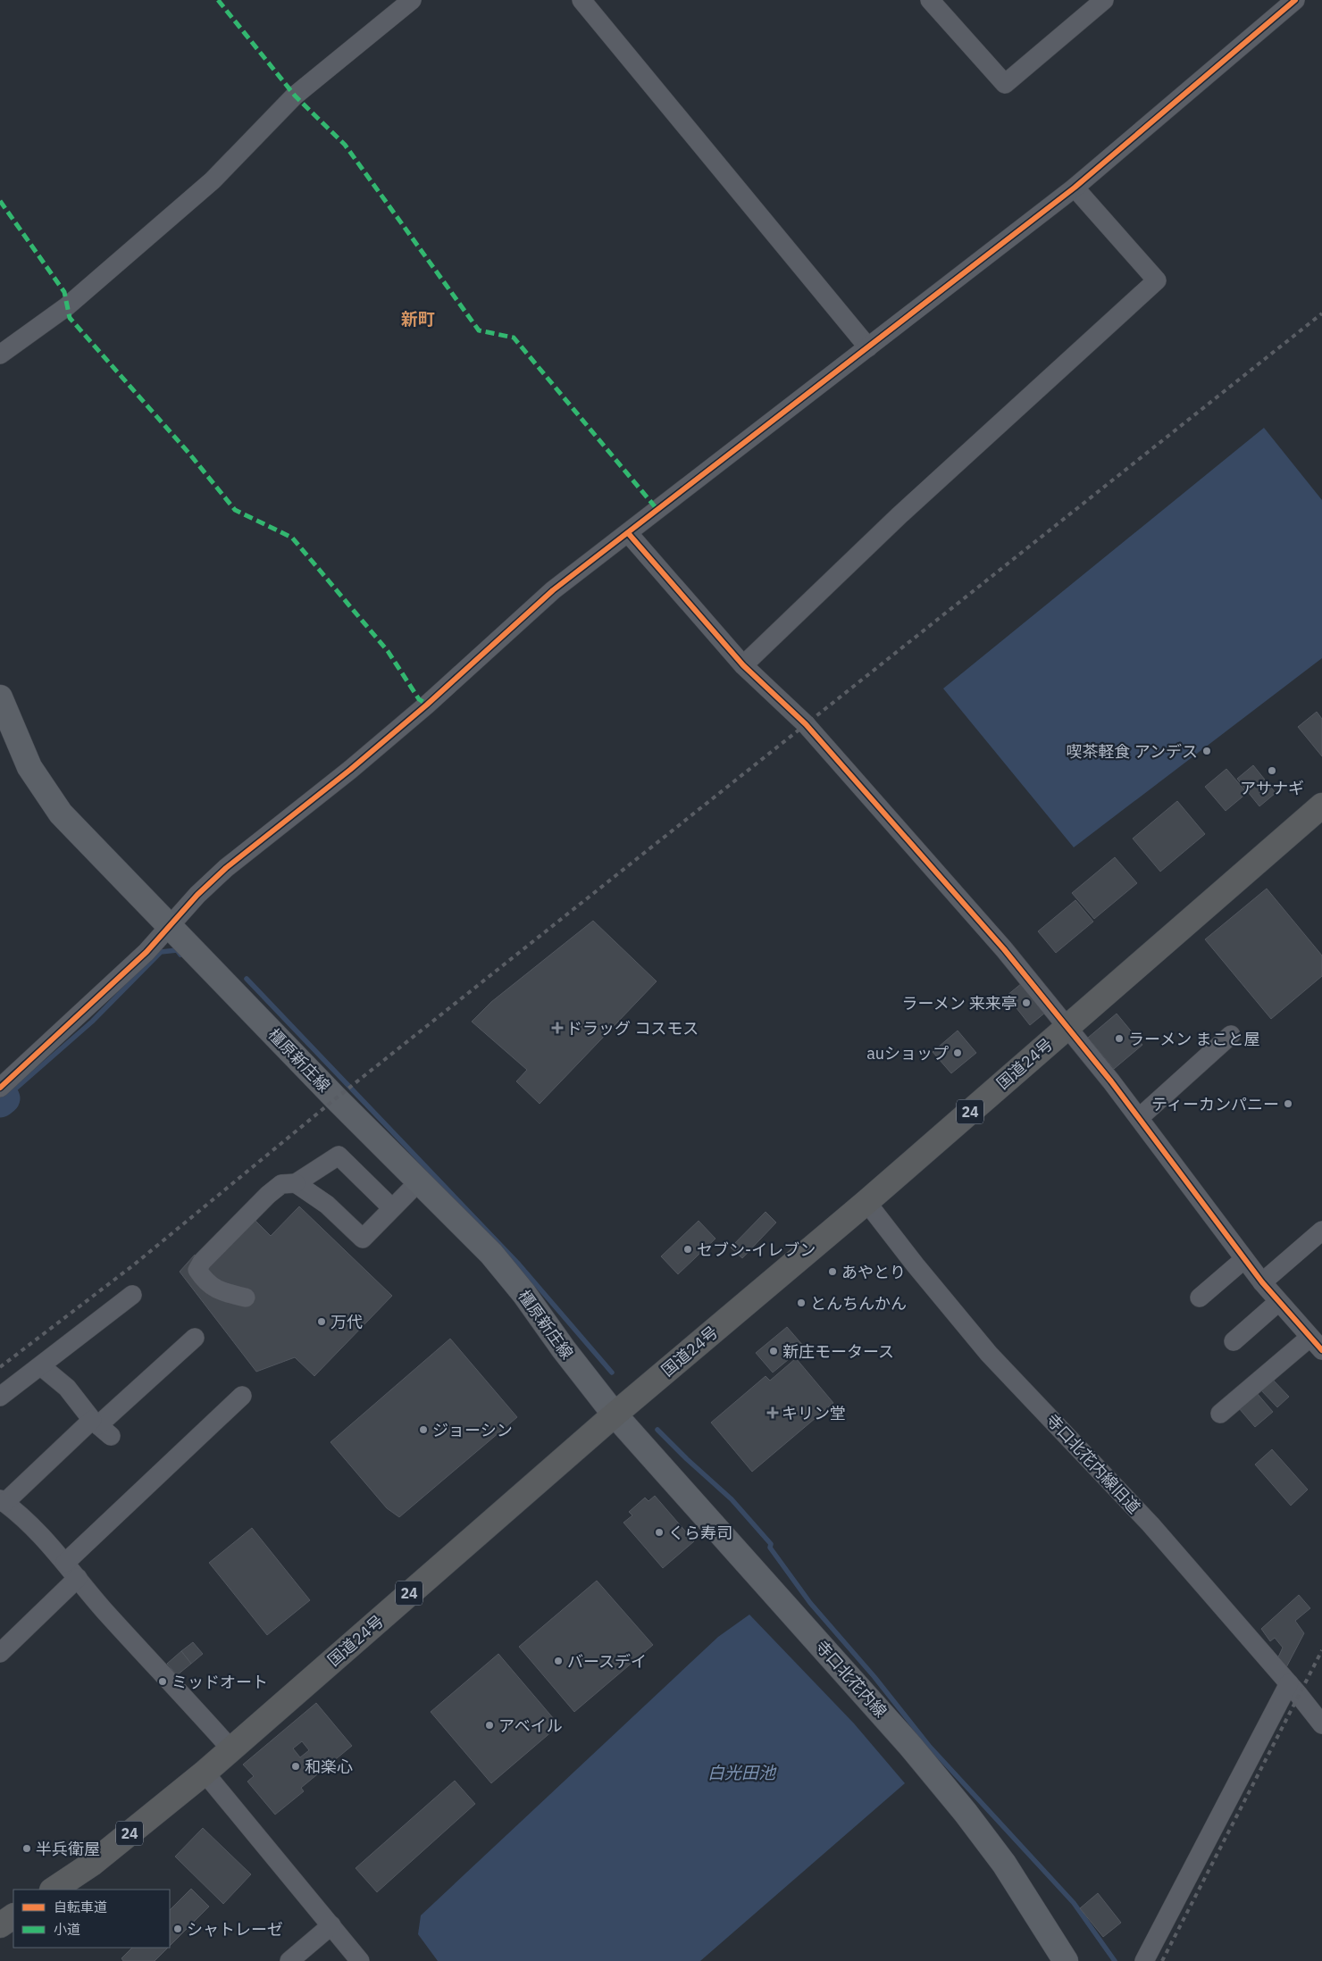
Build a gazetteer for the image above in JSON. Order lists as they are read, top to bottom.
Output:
{
  "streets": {
    "highway": ["国道24号", "24"],
    "main road": ["橿原新庄線", "寺口北花内線"],
    "street": ["寺口北花内線旧道"]
  },
  "crossings": [
    ["橿原新庄線", "国道24号"],
    ["橿原新庄線", "寺口北花内線"],
    ["国道24号", "寺口北花内線旧道"],
    ["国道24号", "寺口北花内線"]
  ],
  "districts": ["新町"],
  "water": ["白光田池"],
  "places": {
    "other": [
      "喫茶軽食 アンデス",
      "アサナギ",
      "ラーメン 来来亭",
      "ラーメン まこと屋",
      "auショップ",
      "ティーカンパニー",
      "セブン-イレブン",
      "あやとり",
      "とんちんかん",
      "万代",
      "新庄モータース",
      "ジョーシン",
      "くら寿司",
      "バースデイ",
      "ミッドオート",
      "アベイル",
      "和楽心",
      "半兵衛屋",
      "シャトレーゼ"
    ],
    "health": ["ドラッグ コスモス", "キリン堂"]
  },
  "legend": ["自転車道", "小道"]
}
